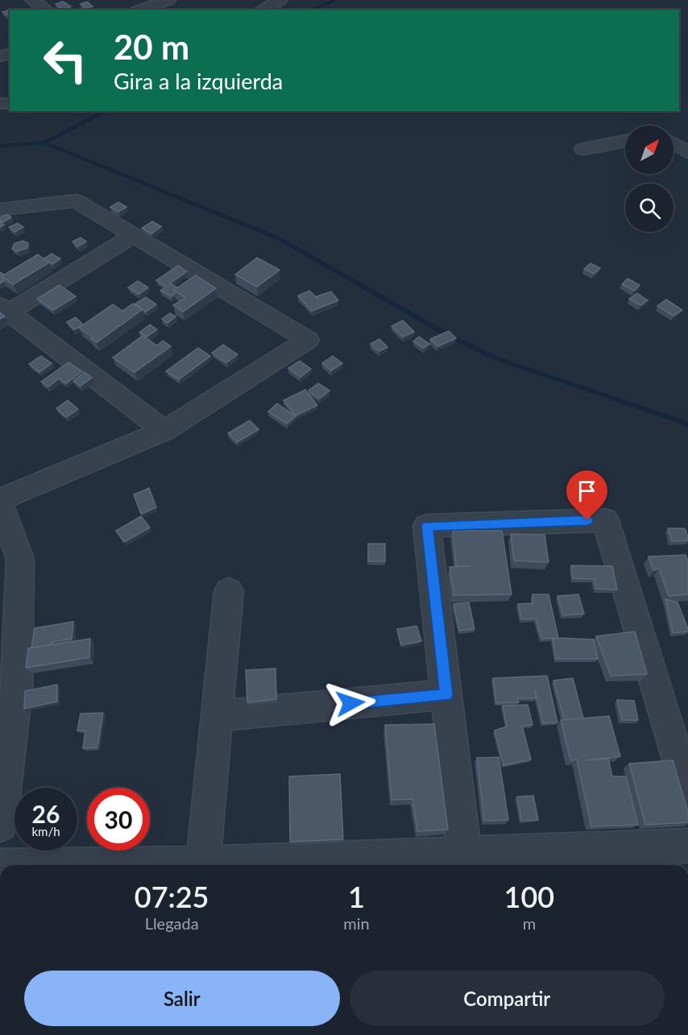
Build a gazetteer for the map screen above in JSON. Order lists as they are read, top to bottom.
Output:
{
  "north": "top right",
  "page": {
    "turn": ["20 m", "Gira a la izquierda"],
    "speed": "26 km/h",
    "limit": "30",
    "eta": [
      "07:25",
      "Llegada",
      "1",
      "min",
      "100",
      "m"
    ],
    "buttons": ["Salir", "Compartir"]
  }
}
